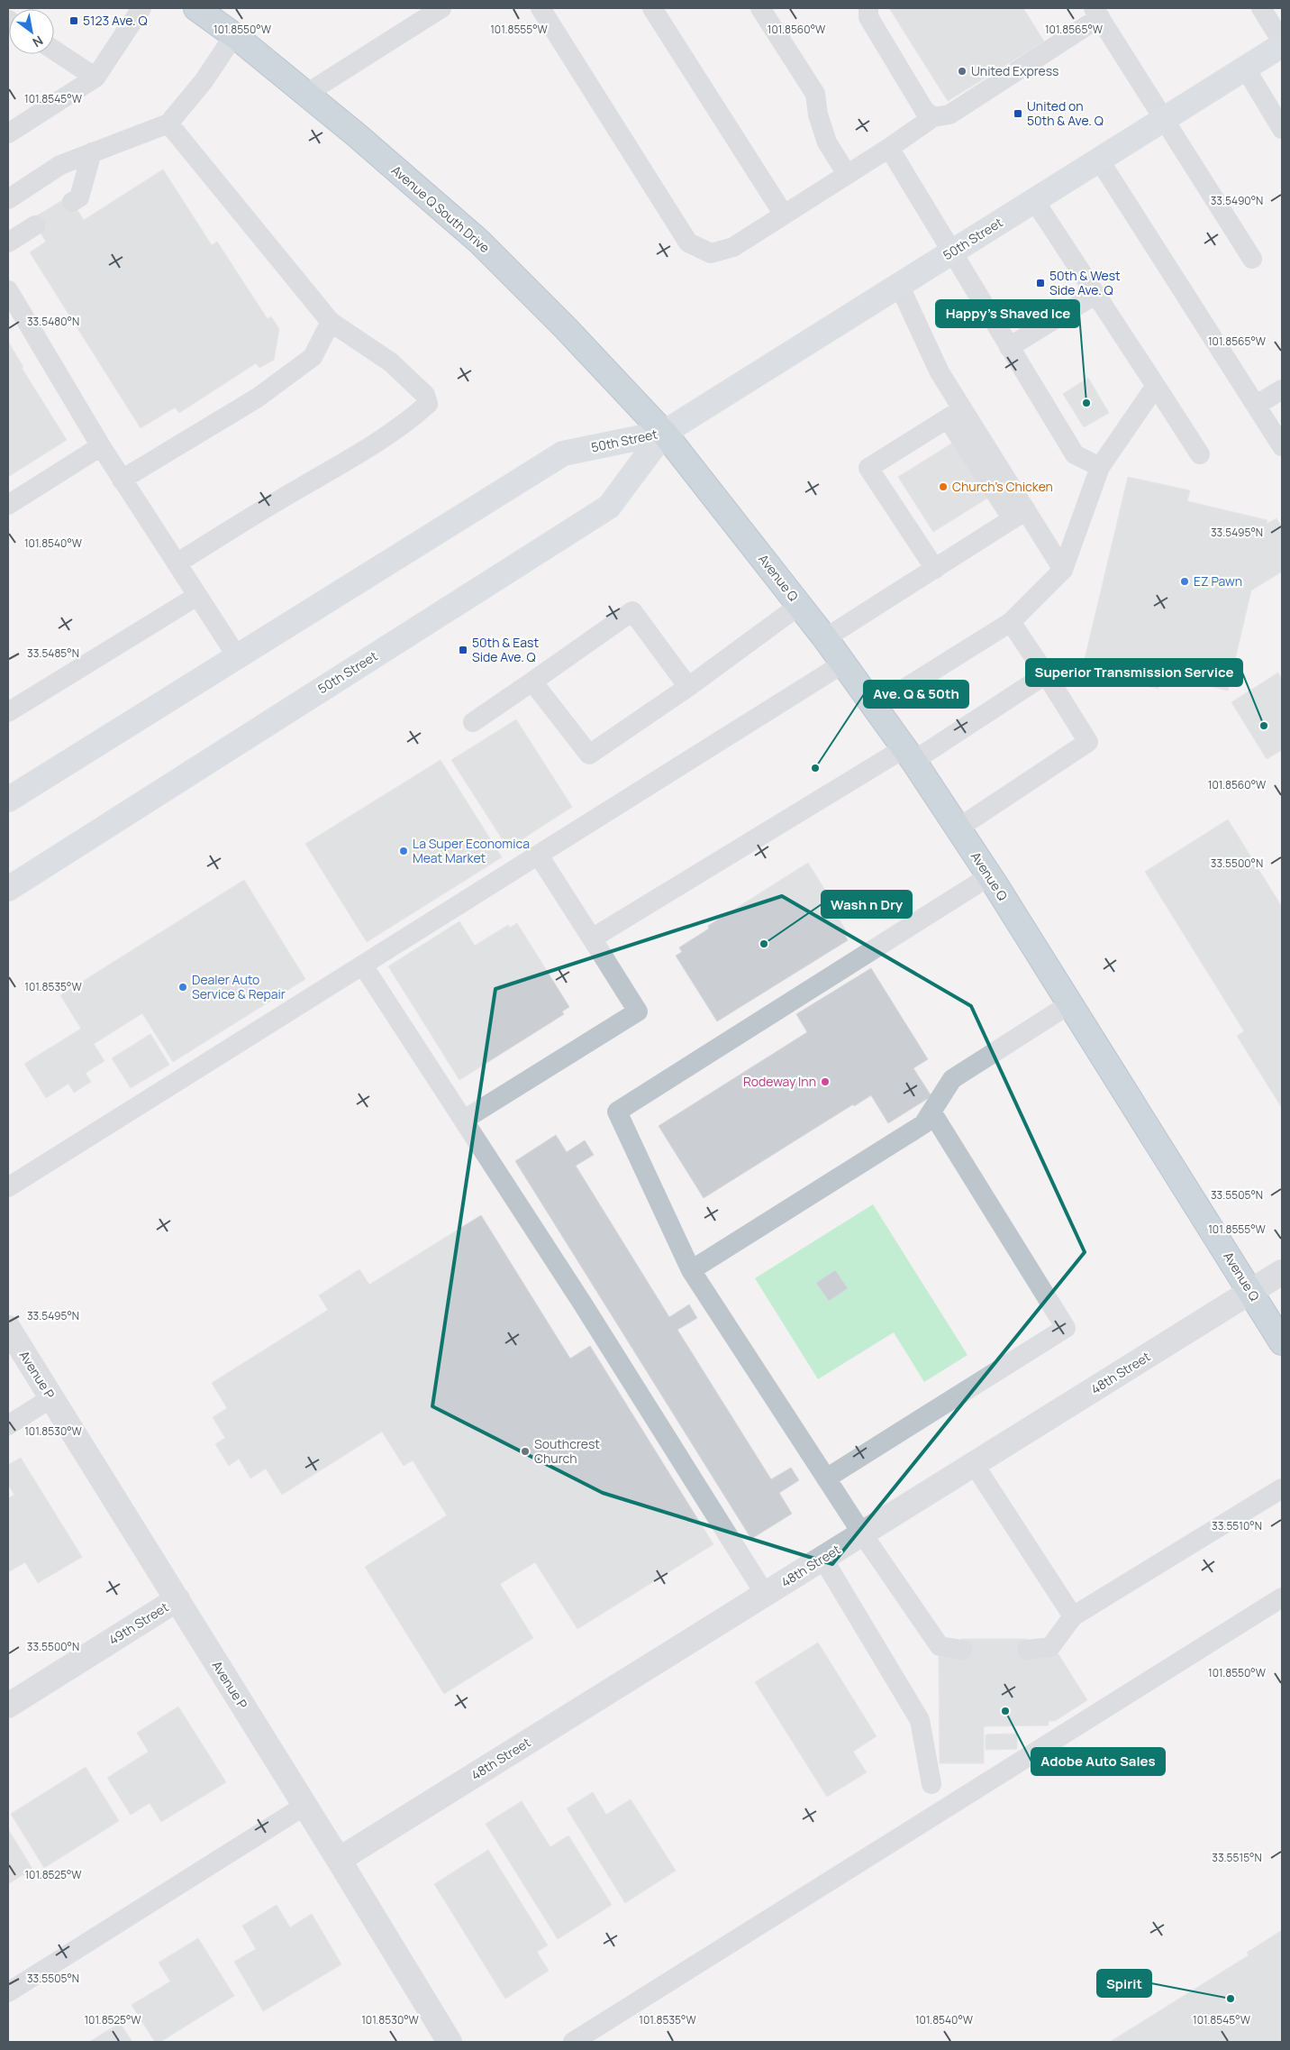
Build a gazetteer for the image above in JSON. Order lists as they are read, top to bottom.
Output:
{
  "streets": {
    "highway": ["Avenue Q South Drive", "Avenue Q"],
    "main road": ["50th Street"],
    "street": ["48th Street", "Avenue P", "49th Street"]
  },
  "crossings": [
    ["Avenue Q South Drive", "50th Street"],
    ["Avenue Q South Drive", "Avenue Q"],
    ["50th Street", "Avenue Q"],
    ["Avenue Q", "48th Street"],
    ["48th Street", "Avenue P"],
    ["Avenue P", "49th Street"]
  ],
  "places": {
    "transit": [
      "5123 Ave. Q",
      "United on 50th & Ave. Q",
      "50th & West Side Ave. Q",
      "50th & East Side Ave. Q"
    ],
    "other": [
      "United Express",
      "Happy's Shaved Ice",
      "Church's Chicken",
      "EZ Pawn",
      "Superior Transmission Service",
      "Ave. Q & 50th",
      "La Super Economica Meat Market",
      "Wash n Dry",
      "Dealer Auto Service & Repair",
      "Rodeway Inn",
      "Southcrest Church",
      "Adobe Auto Sales",
      "Spirit"
    ]
  },
  "north": "bottom right",
  "coordinates": [
    "101.8550°W",
    "101.8555°W",
    "101.8560°W",
    "101.8565°W",
    "101.8545°W",
    "33.5490°N",
    "33.5480°N",
    "33.5495°N",
    "101.8540°W",
    "33.5485°N",
    "33.5500°N",
    "101.8535°W",
    "33.5505°N",
    "101.8530°W",
    "33.5510°N",
    "33.5515°N",
    "101.8525°W"
  ]
}
